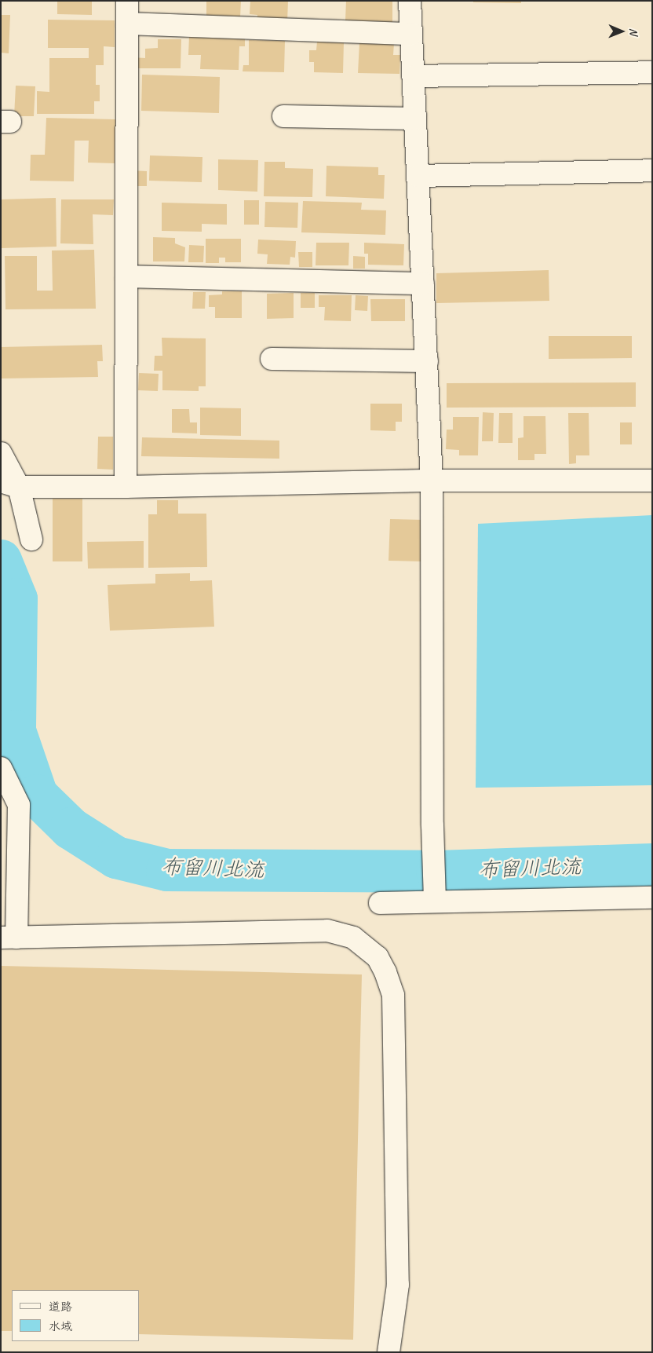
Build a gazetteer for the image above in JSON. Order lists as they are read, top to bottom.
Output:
{
  "water": ["布留川北流"],
  "legend": ["道路", "水域"],
  "north": "right"
}
